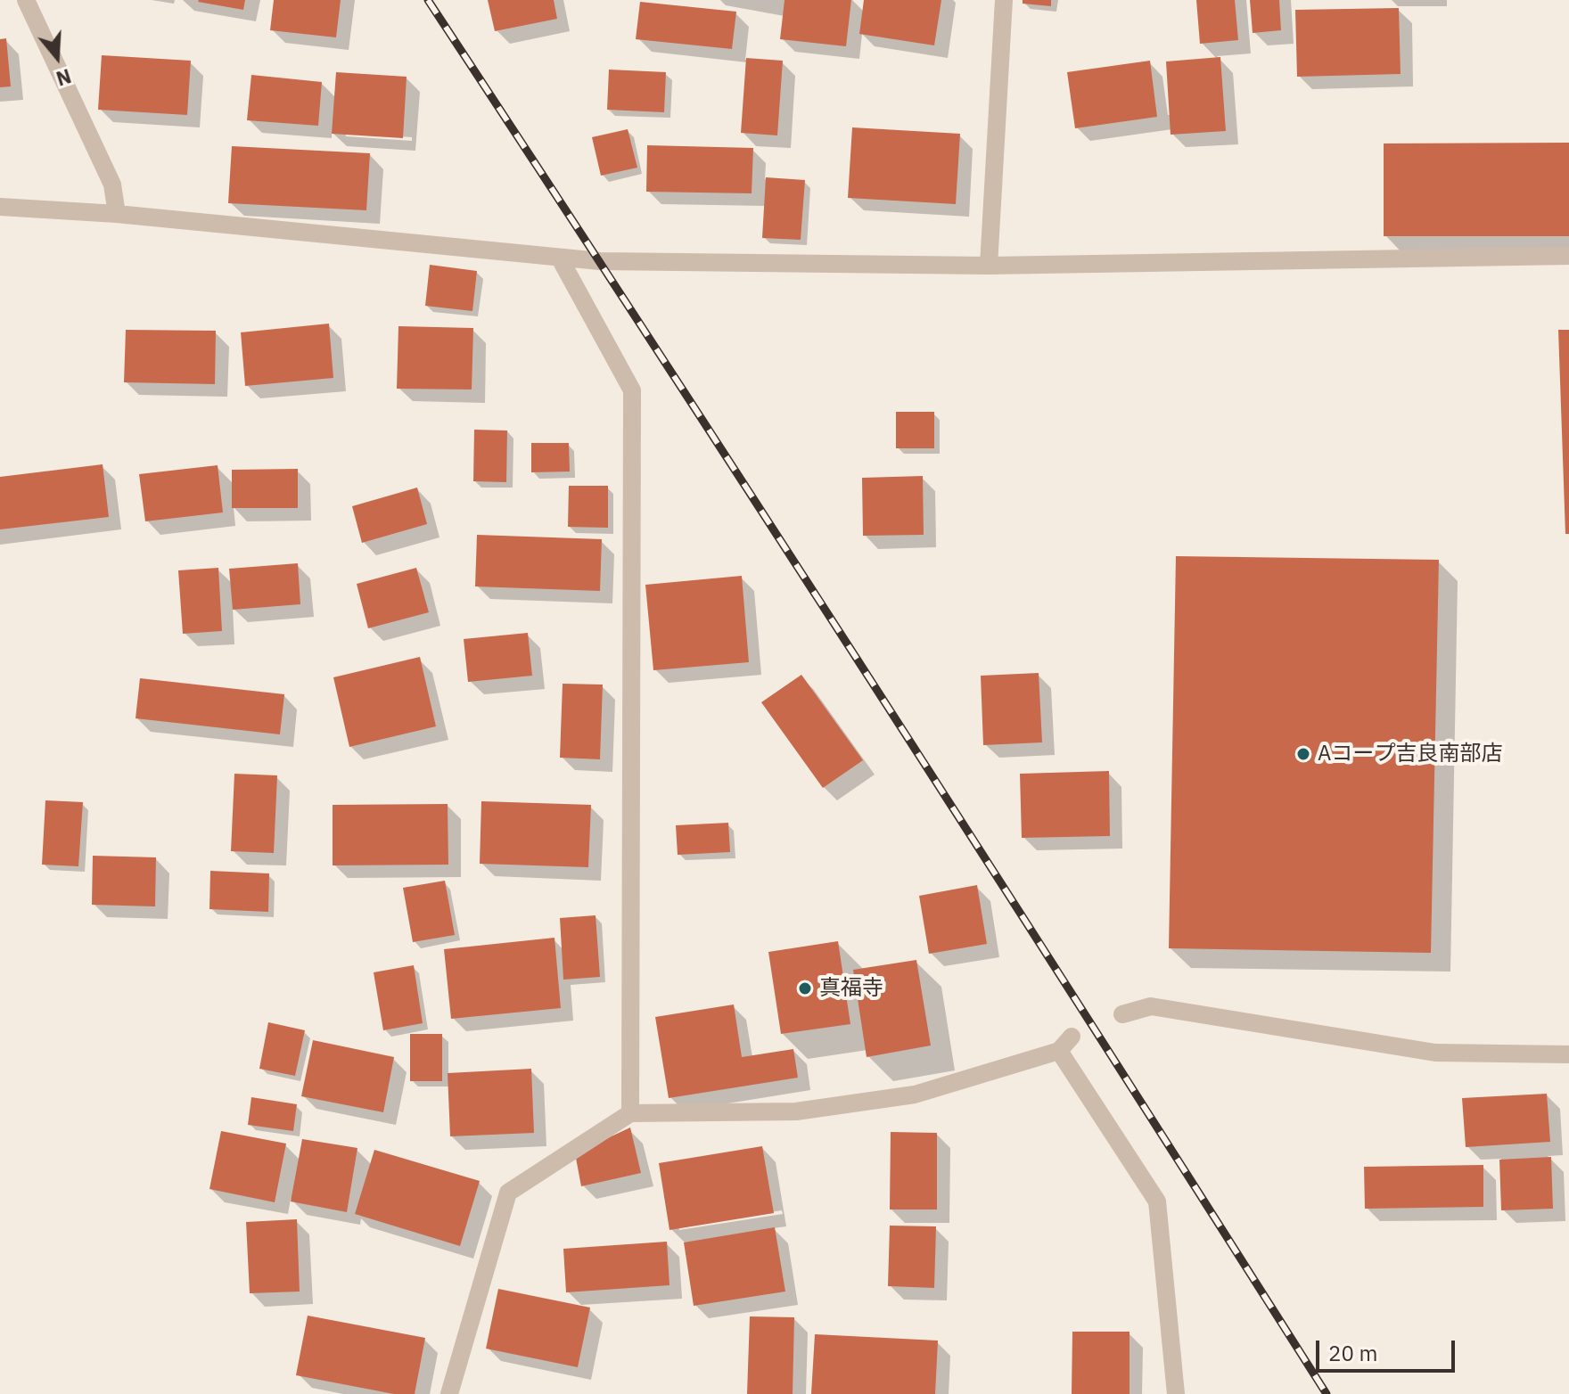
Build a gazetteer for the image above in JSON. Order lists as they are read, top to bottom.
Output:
{
  "places": ["Aコープ吉良南部店", "真福寺"],
  "scale_bar": "20 m",
  "north": "bottom"
}
